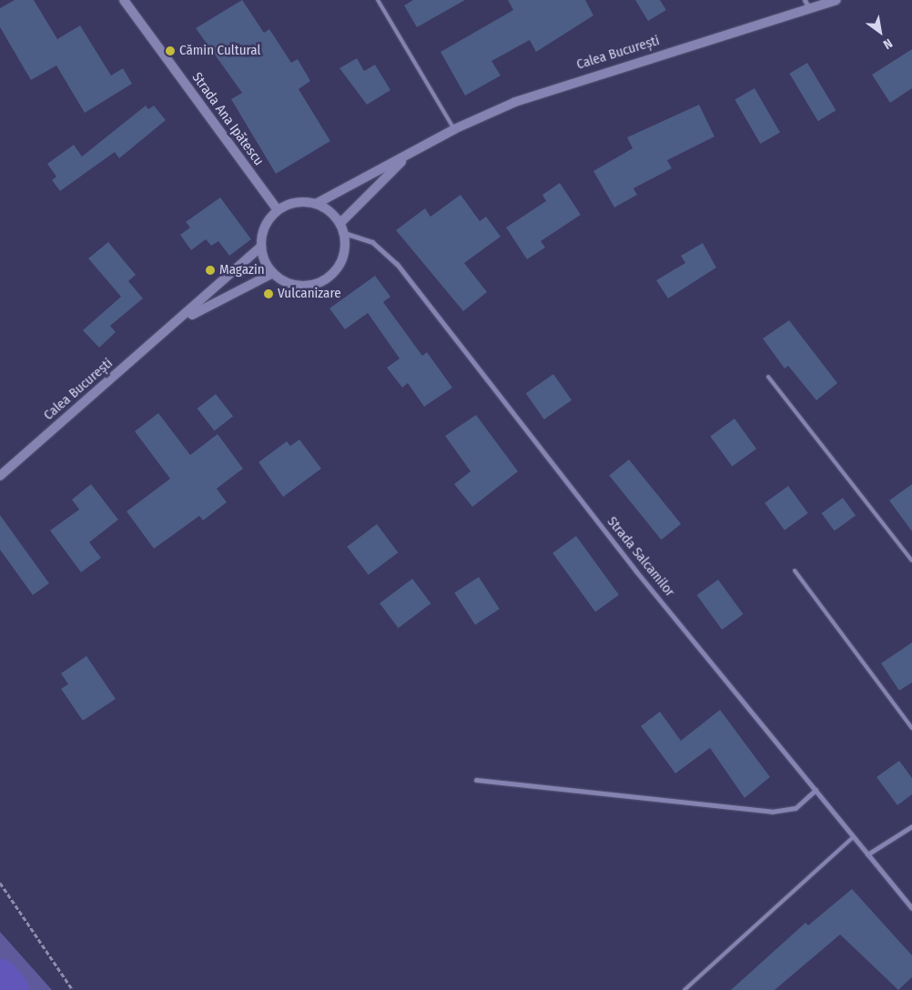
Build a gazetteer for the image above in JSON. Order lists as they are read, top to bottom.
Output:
{
  "streets": {
    "main road": ["Calea București", "Strada Ana Ipătescu"],
    "street": ["Strada Salcamilor"]
  },
  "crossings": [
    ["Calea București", "Strada Ana Ipătescu"],
    ["Calea București", "Strada Salcamilor"],
    ["Strada Ana Ipătescu", "Strada Salcamilor"]
  ],
  "places": ["Cămin Cultural", "Magazin", "Vulcanizare"],
  "north": "bottom right"
}
